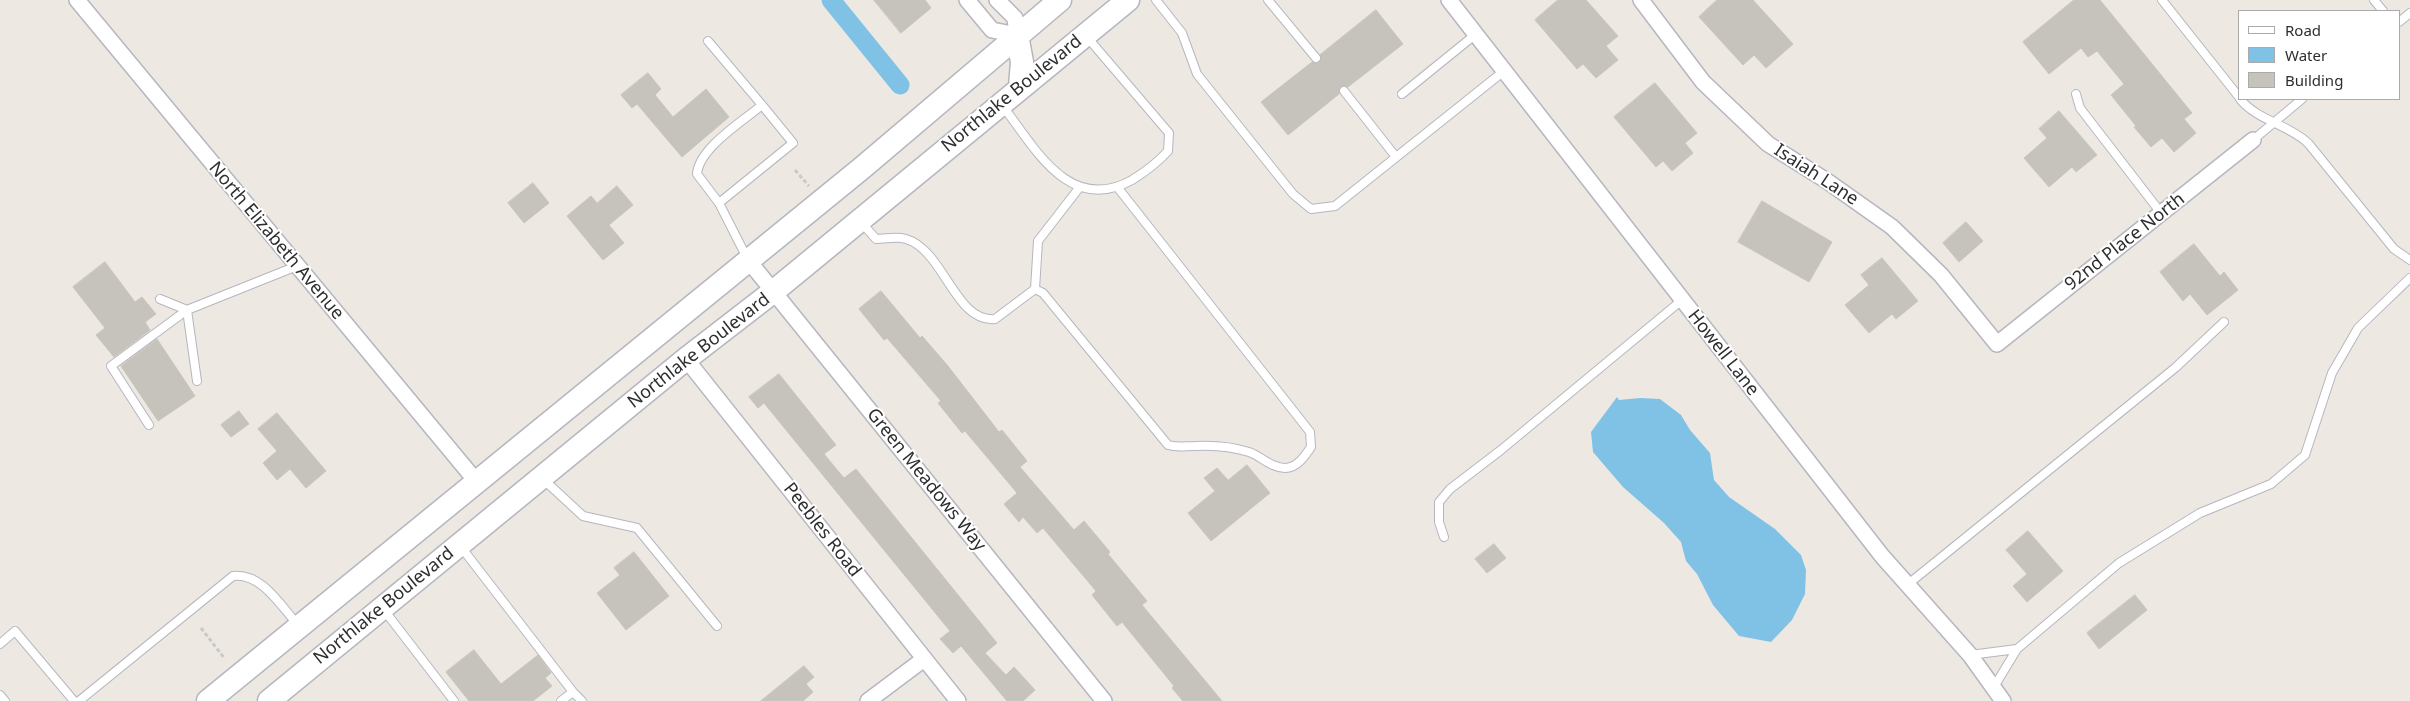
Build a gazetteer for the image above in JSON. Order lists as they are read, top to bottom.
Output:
{
  "streets": {
    "main road": ["Northlake Boulevard"],
    "street": [
      "Isaiah Lane",
      "North Elizabeth Avenue",
      "92nd Place North",
      "Howell Lane",
      "Green Meadows Way",
      "Peebles Road"
    ]
  },
  "crossings": [
    ["Northlake Boulevard", "Green Meadows Way"],
    ["Northlake Boulevard", "Peebles Road"],
    ["Isaiah Lane", "92nd Place North"]
  ],
  "legend": ["Road", "Water", "Building"]
}
